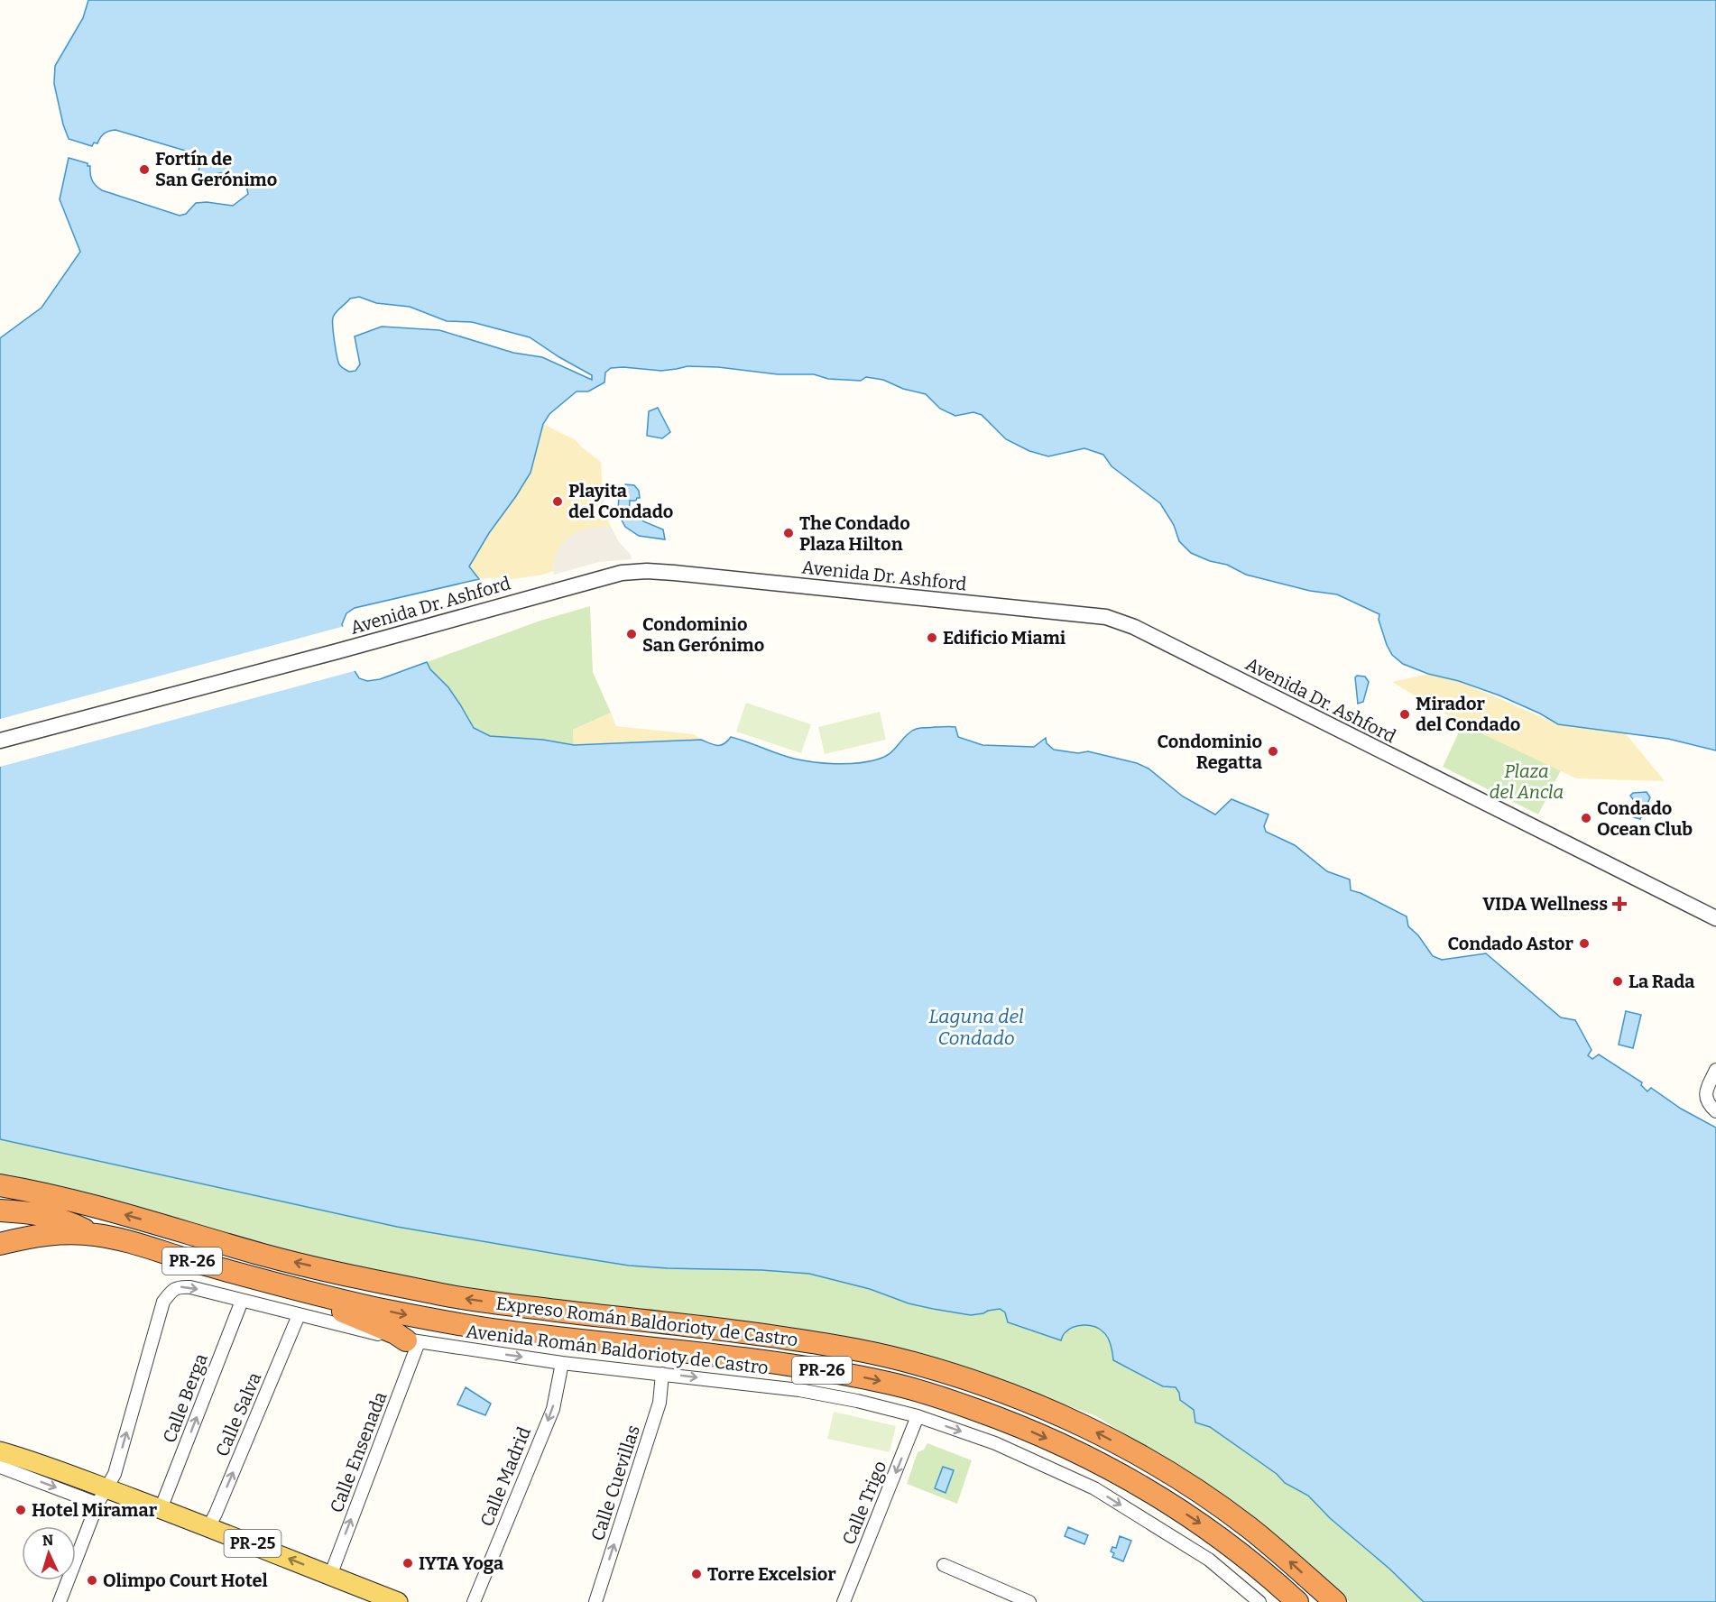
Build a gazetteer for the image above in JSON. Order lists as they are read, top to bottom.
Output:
{
  "streets": {
    "highway": ["PR-26", "Expreso Román Baldorioty de Castro"],
    "main road": ["PR-25"],
    "street": [
      "Avenida Dr. Ashford",
      "Avenida Román Baldorioty de Castro",
      "Calle Berga",
      "Calle Salva",
      "Calle Ensenada",
      "Calle Madrid",
      "Calle Cuevillas",
      "Calle Trigo"
    ]
  },
  "crossings": [
    ["Avenida Román Baldorioty de Castro", "Calle Berga"],
    ["Avenida Román Baldorioty de Castro", "Calle Salva"],
    ["Avenida Román Baldorioty de Castro", "Calle Ensenada"],
    ["Avenida Román Baldorioty de Castro", "Calle Madrid"],
    ["Avenida Román Baldorioty de Castro", "Calle Cuevillas"],
    ["Avenida Román Baldorioty de Castro", "Calle Trigo"],
    ["Avenida Román Baldorioty de Castro", "PR-25"],
    ["Calle Berga", "PR-25"],
    ["Calle Salva", "PR-25"],
    ["Calle Ensenada", "PR-25"]
  ],
  "one_way": [
    "Avenida Román Baldorioty de Castro",
    "Calle Berga",
    "Calle Salva",
    "Calle Ensenada",
    "Calle Madrid",
    "Calle Cuevillas",
    "Calle Trigo"
  ],
  "water": ["Laguna del Condado"],
  "parks": ["Plaza del Ancla"],
  "places": {
    "other": [
      "Fortín de San Gerónimo",
      "Playita del Condado",
      "The Condado Plaza Hilton",
      "Condominio San Gerónimo",
      "Edificio Miami",
      "Mirador del Condado",
      "Condominio Regatta",
      "Condado Ocean Club",
      "Condado Astor",
      "La Rada",
      "Hotel Miramar",
      "IYTA Yoga",
      "Torre Excelsior",
      "Olimpo Court Hotel"
    ],
    "health": ["VIDA Wellness"]
  },
  "north": "top"
}
